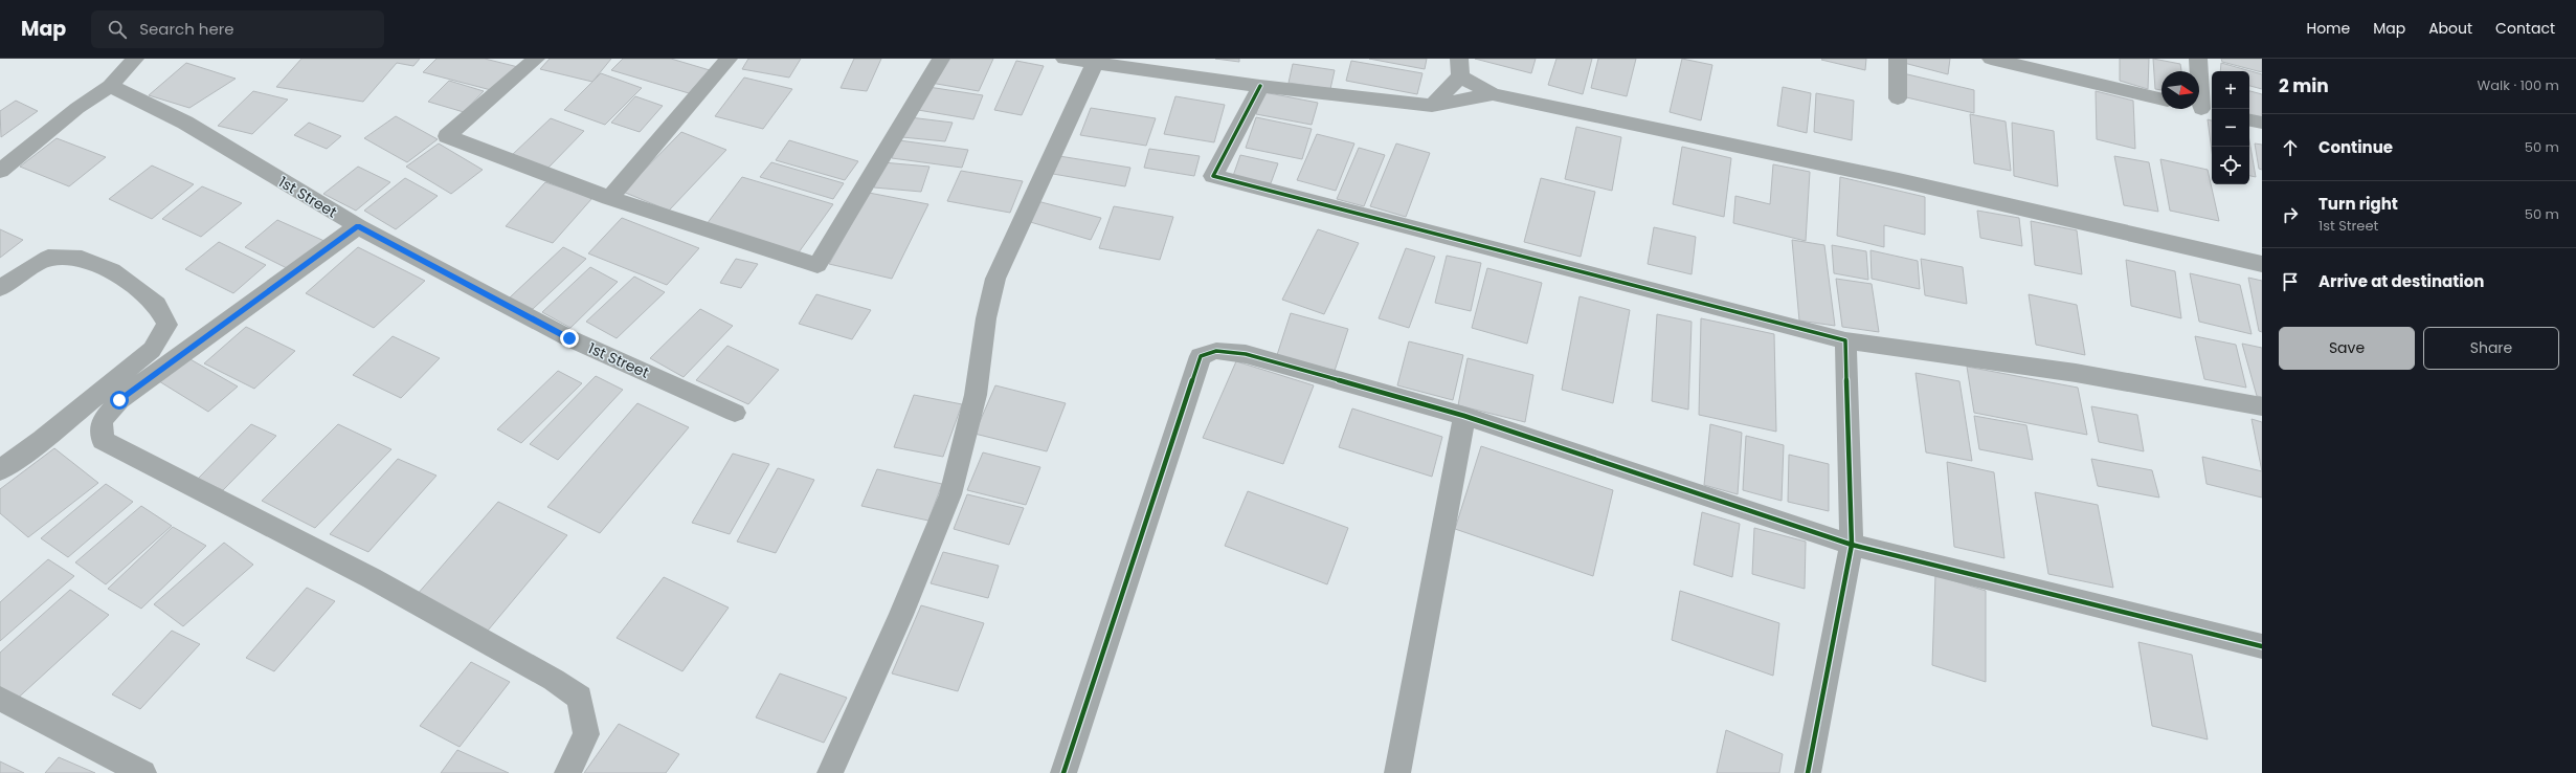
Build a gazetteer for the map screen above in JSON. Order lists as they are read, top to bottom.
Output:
{
  "streets": {
    "street": ["1st Street"]
  },
  "north": "right",
  "page": {
    "header": "Map",
    "search": "Search here",
    "nav": [
      "Home",
      "Map",
      "About",
      "Contact"
    ],
    "heading": ["2 min", "Walk · 100 m"],
    "map_buttons": ["+", "−"],
    "list": [
      ["Continue", "50 m"],
      ["Turn right", "1st Street", "50 m"],
      "Arrive at destination"
    ],
    "buttons": ["Save", "Share"]
  }
}
